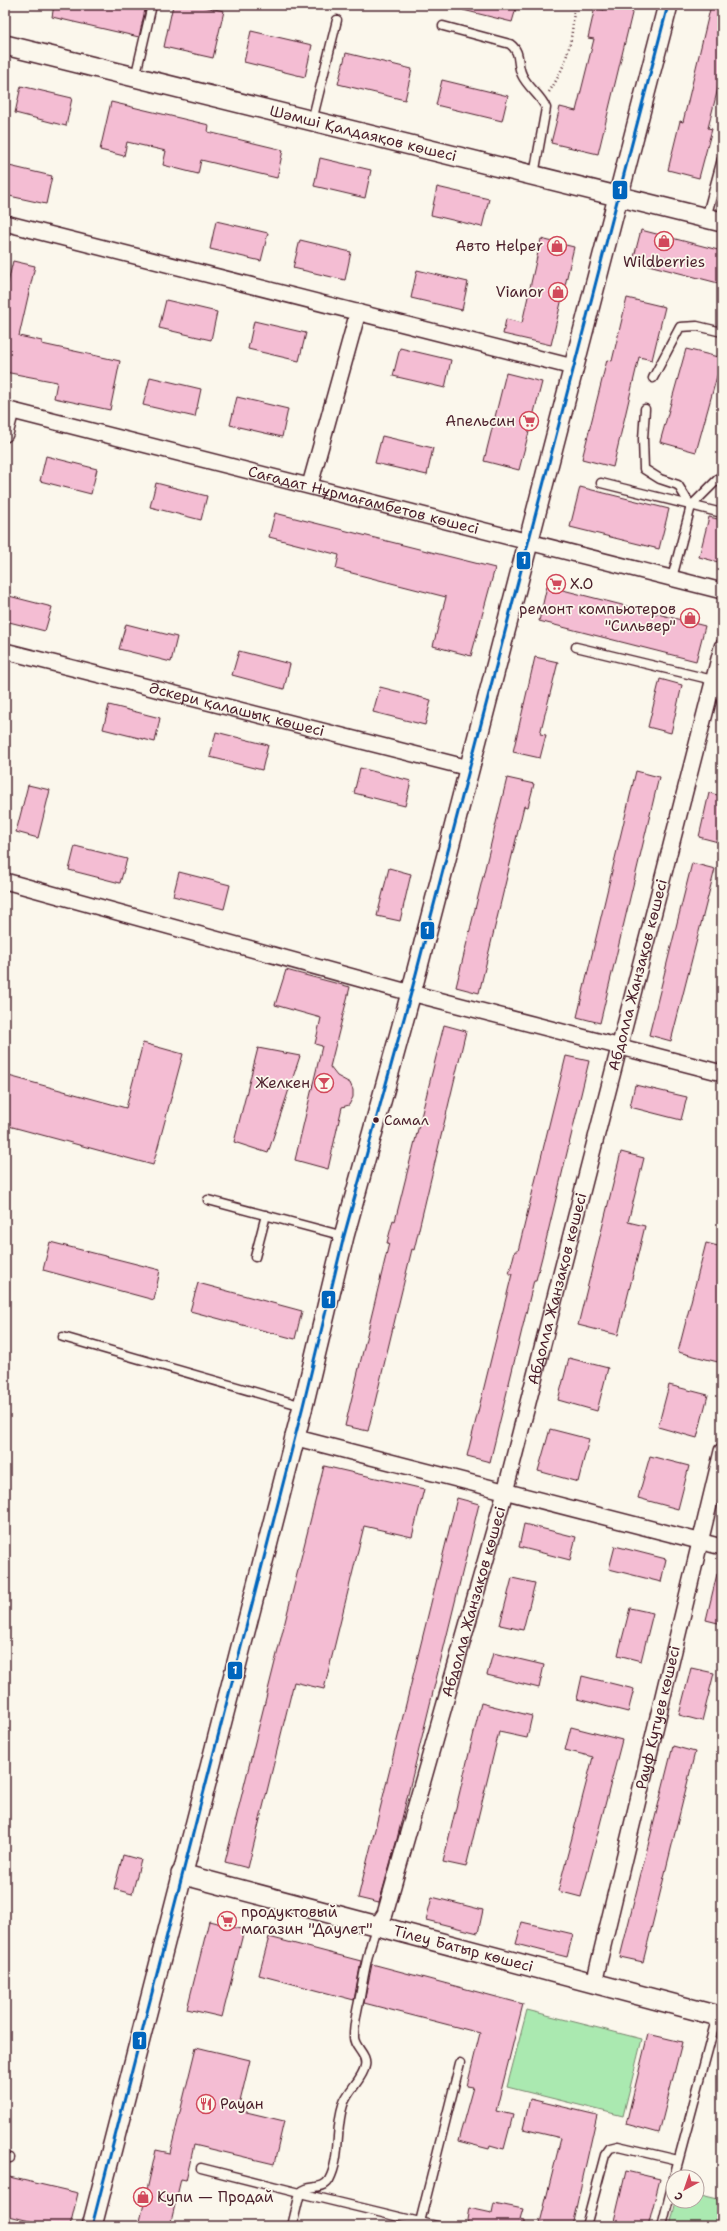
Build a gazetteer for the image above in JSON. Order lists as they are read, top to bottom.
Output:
{
  "streets": {
    "street": [
      "Шәмші Қалдаяқов көшесі",
      "Сағадат Нұрмағамбетов көшесі",
      "Әскери қалашық көшесі",
      "Абдолла Жанзақов көшесі",
      "Рауф Кутуев көшесі",
      "Тілеу Батыр көшесі"
    ]
  },
  "crossings": [
    ["Абдолла Жанзақов көшесі", "Тілеу Батыр көшесі"],
    ["Рауф Кутуев көшесі", "Тілеу Батыр көшесі"]
  ],
  "places": {
    "shop": [
      "Wildberries",
      "Авто Helper",
      "Vianor",
      "ремонт компьютеров \"Сильвер\"",
      "Купи — Продай"
    ],
    "supermarket": ["Апельсин", "X.O", "продуктовый магазин \"Даулет\""],
    "bar": ["Желкен"],
    "other": ["Самал"],
    "restaurant": ["Рауан"]
  },
  "lines": ["transit line 1"],
  "north": "bottom left"
}
